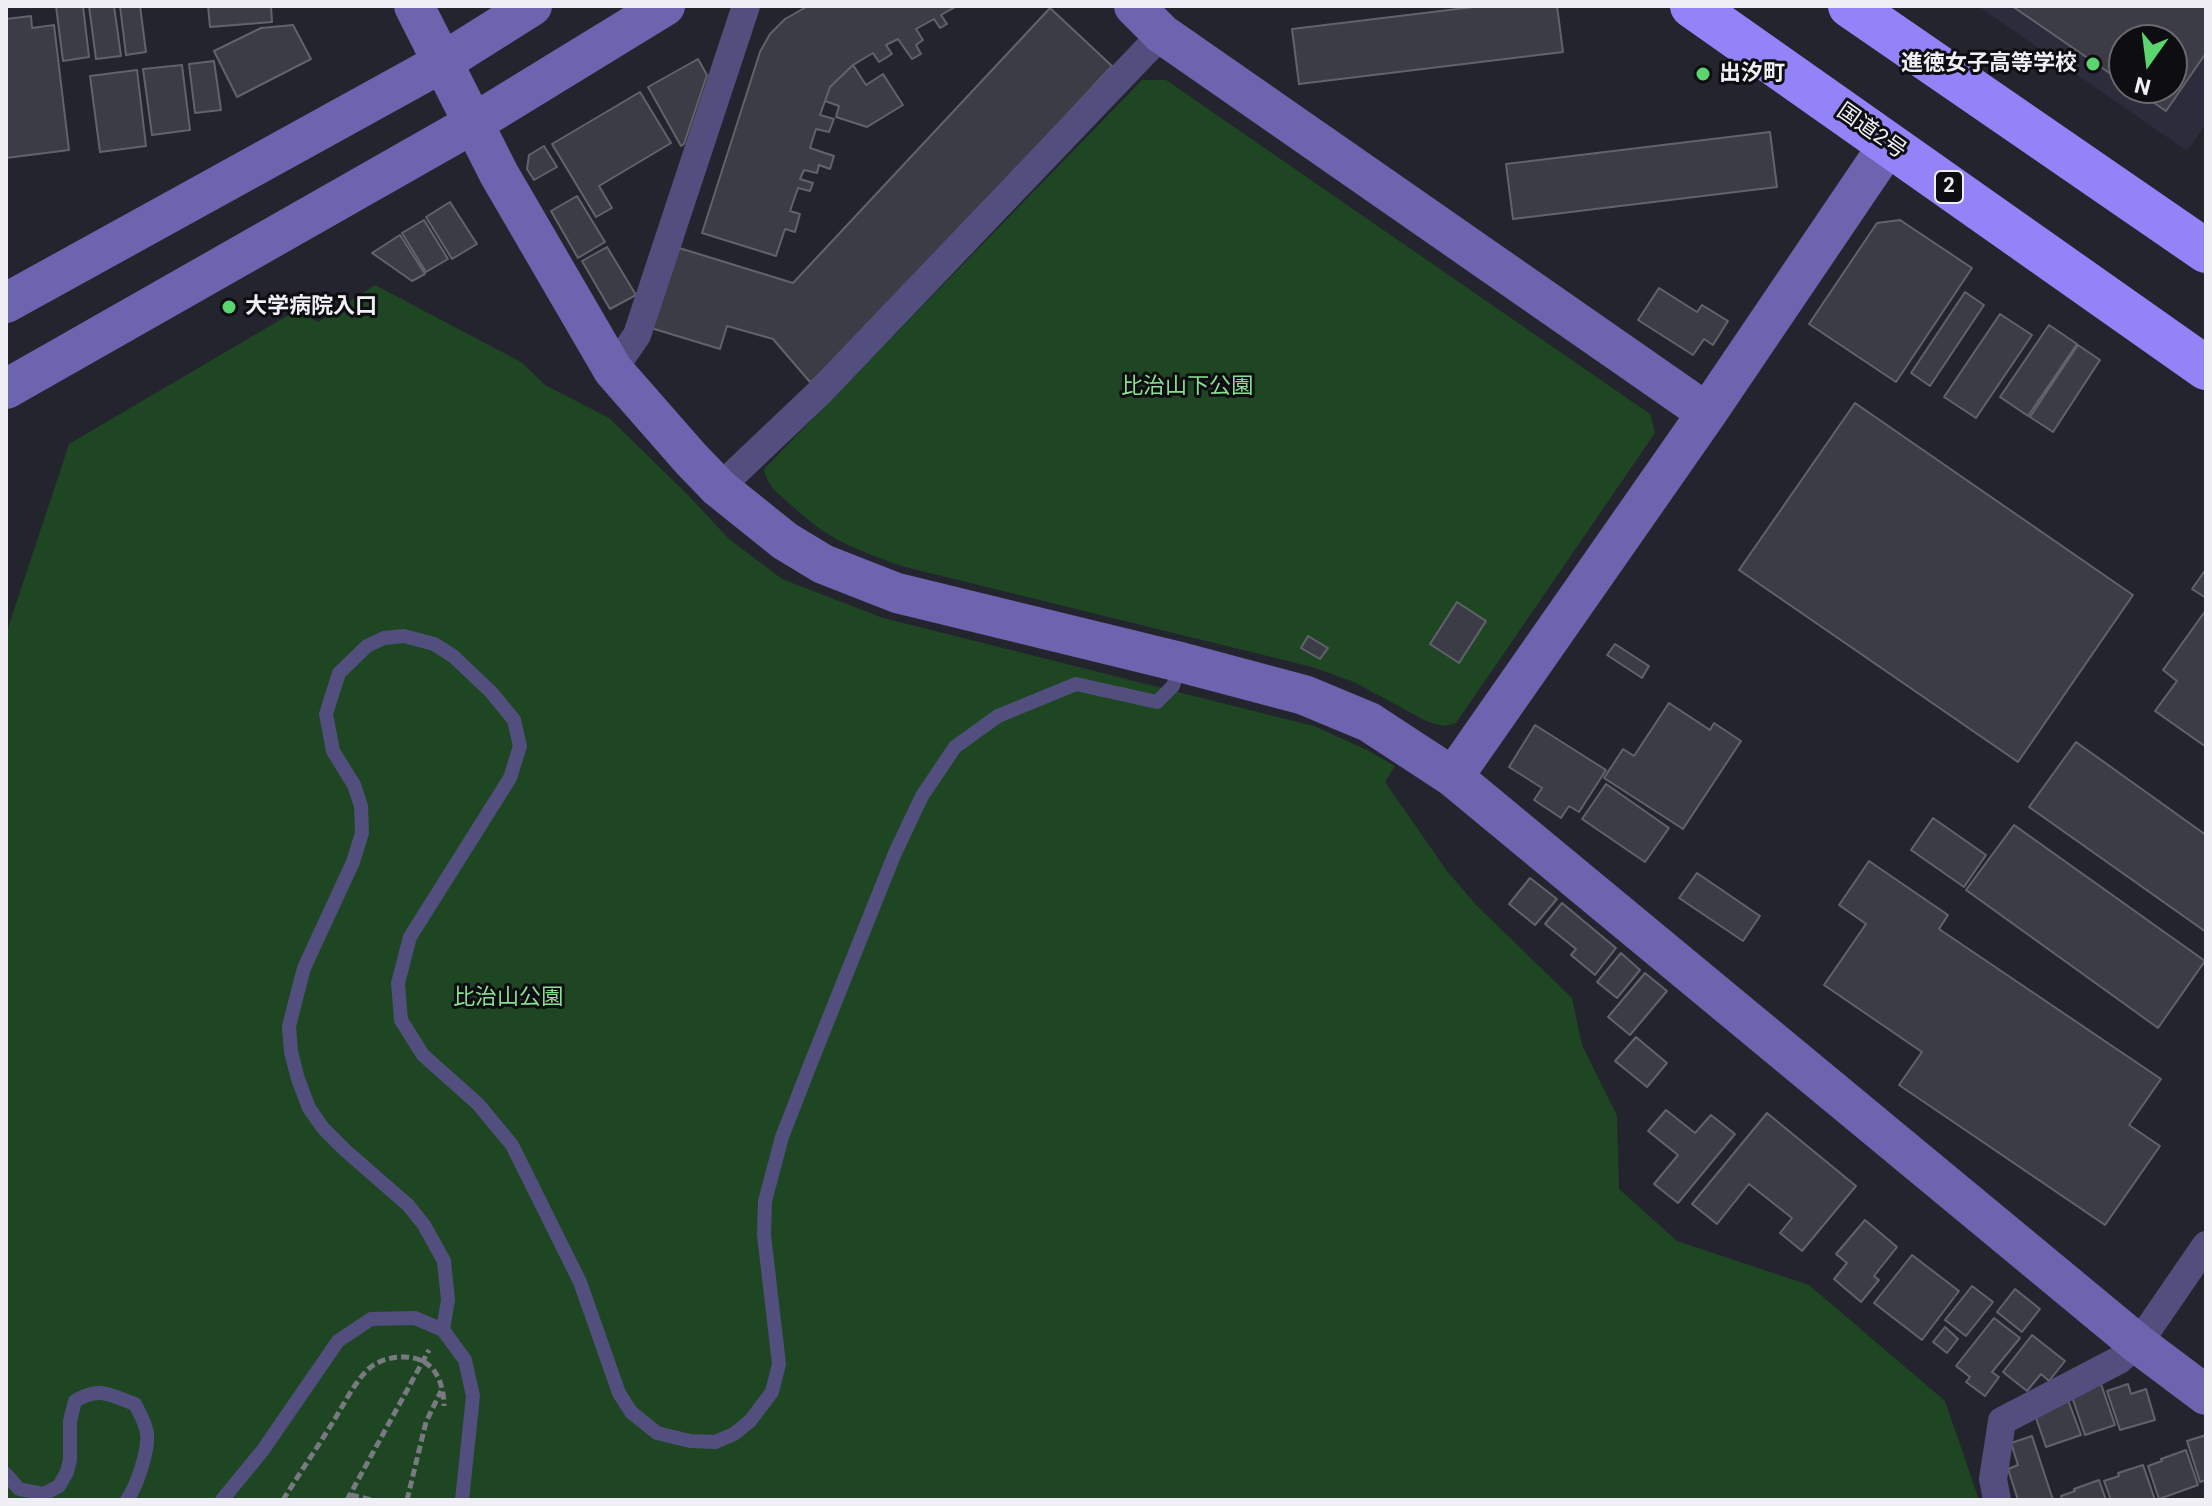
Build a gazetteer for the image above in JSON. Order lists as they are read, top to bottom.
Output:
{
  "streets": {
    "highway": ["国道2号", "2"]
  },
  "parks": ["比治山下公園", "比治山公園"],
  "places": ["進徳女子高等学校", "出汐町", "大学病院入口"],
  "north": "bottom"
}
